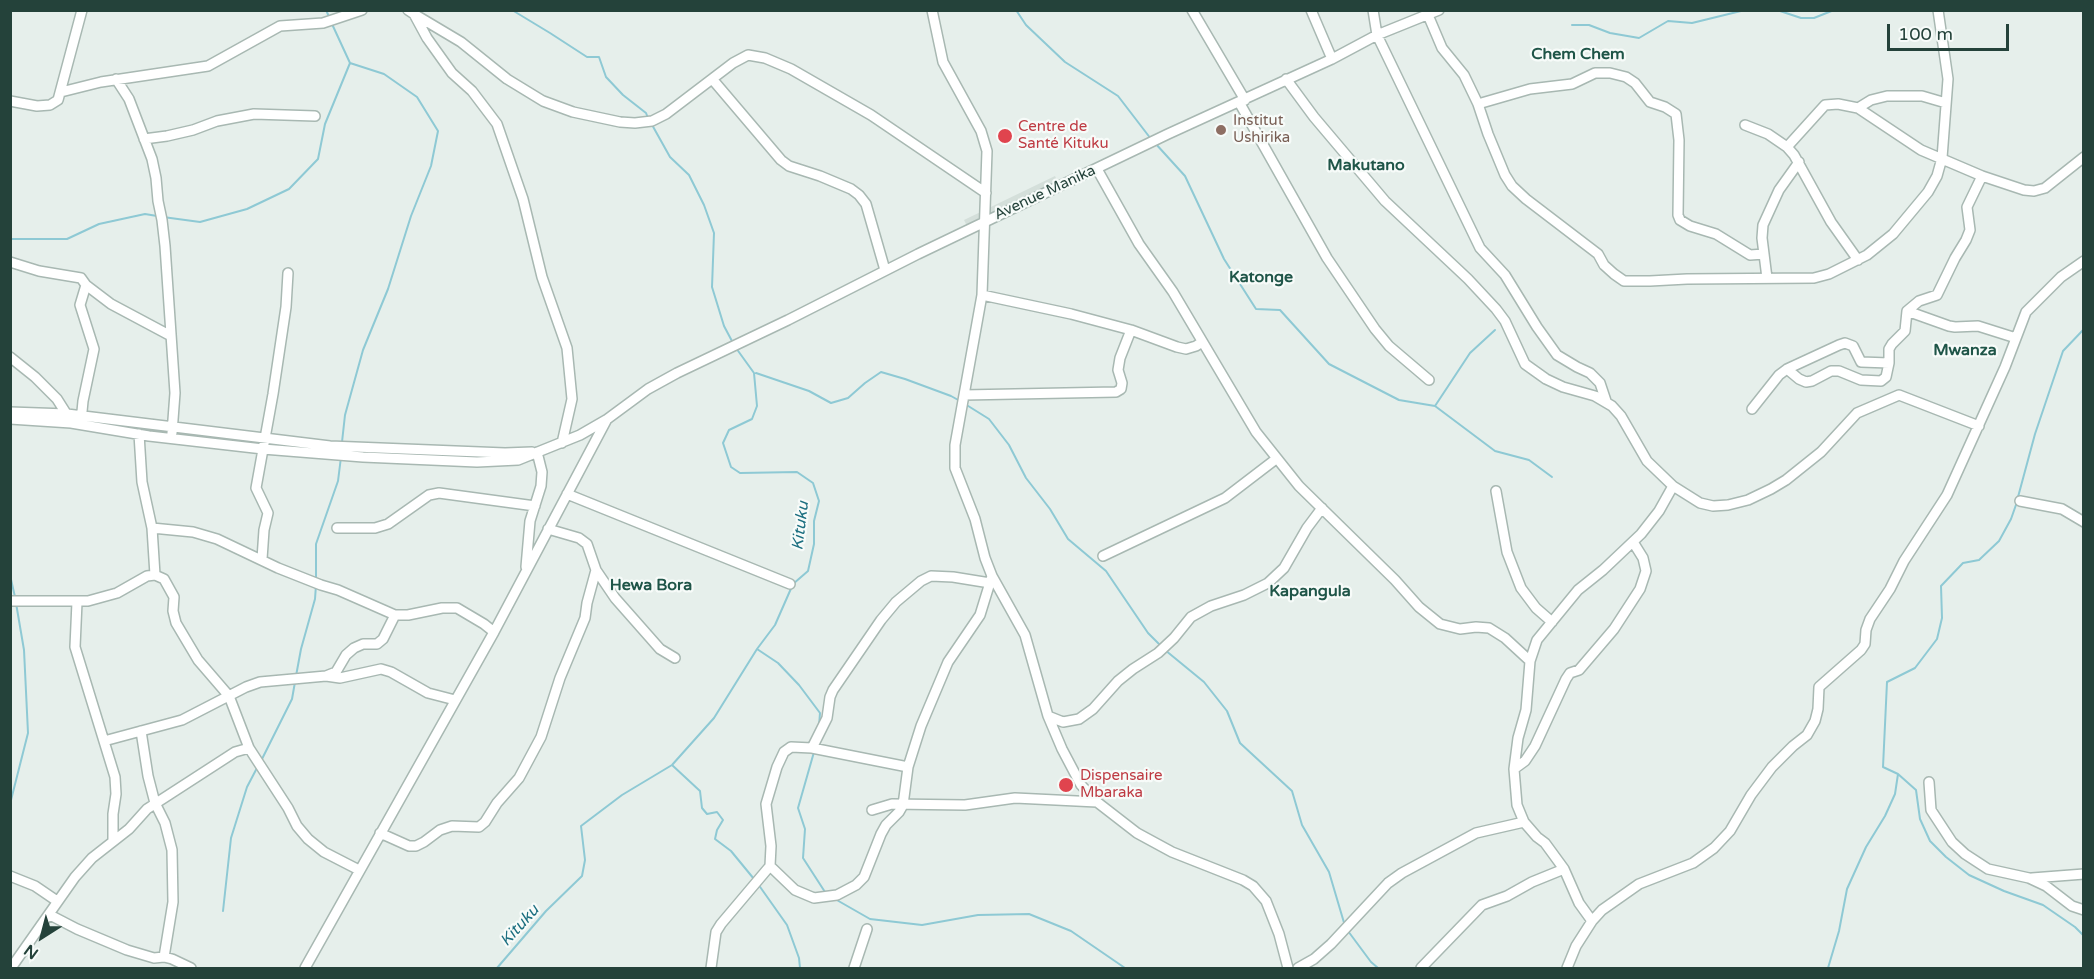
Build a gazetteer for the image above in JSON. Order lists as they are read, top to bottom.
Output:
{
  "streets": {
    "street": ["Avenue Manika"]
  },
  "districts": [
    "Chem Chem",
    "Makutano",
    "Katonge",
    "Mwanza",
    "Hewa Bora",
    "Kapangula"
  ],
  "water": ["Kituku"],
  "places": ["Institut Ushirika", "Centre de Santé Kituku", "Dispensaire Mbaraka"],
  "scale_bar": "100 m",
  "north": "bottom left"
}
